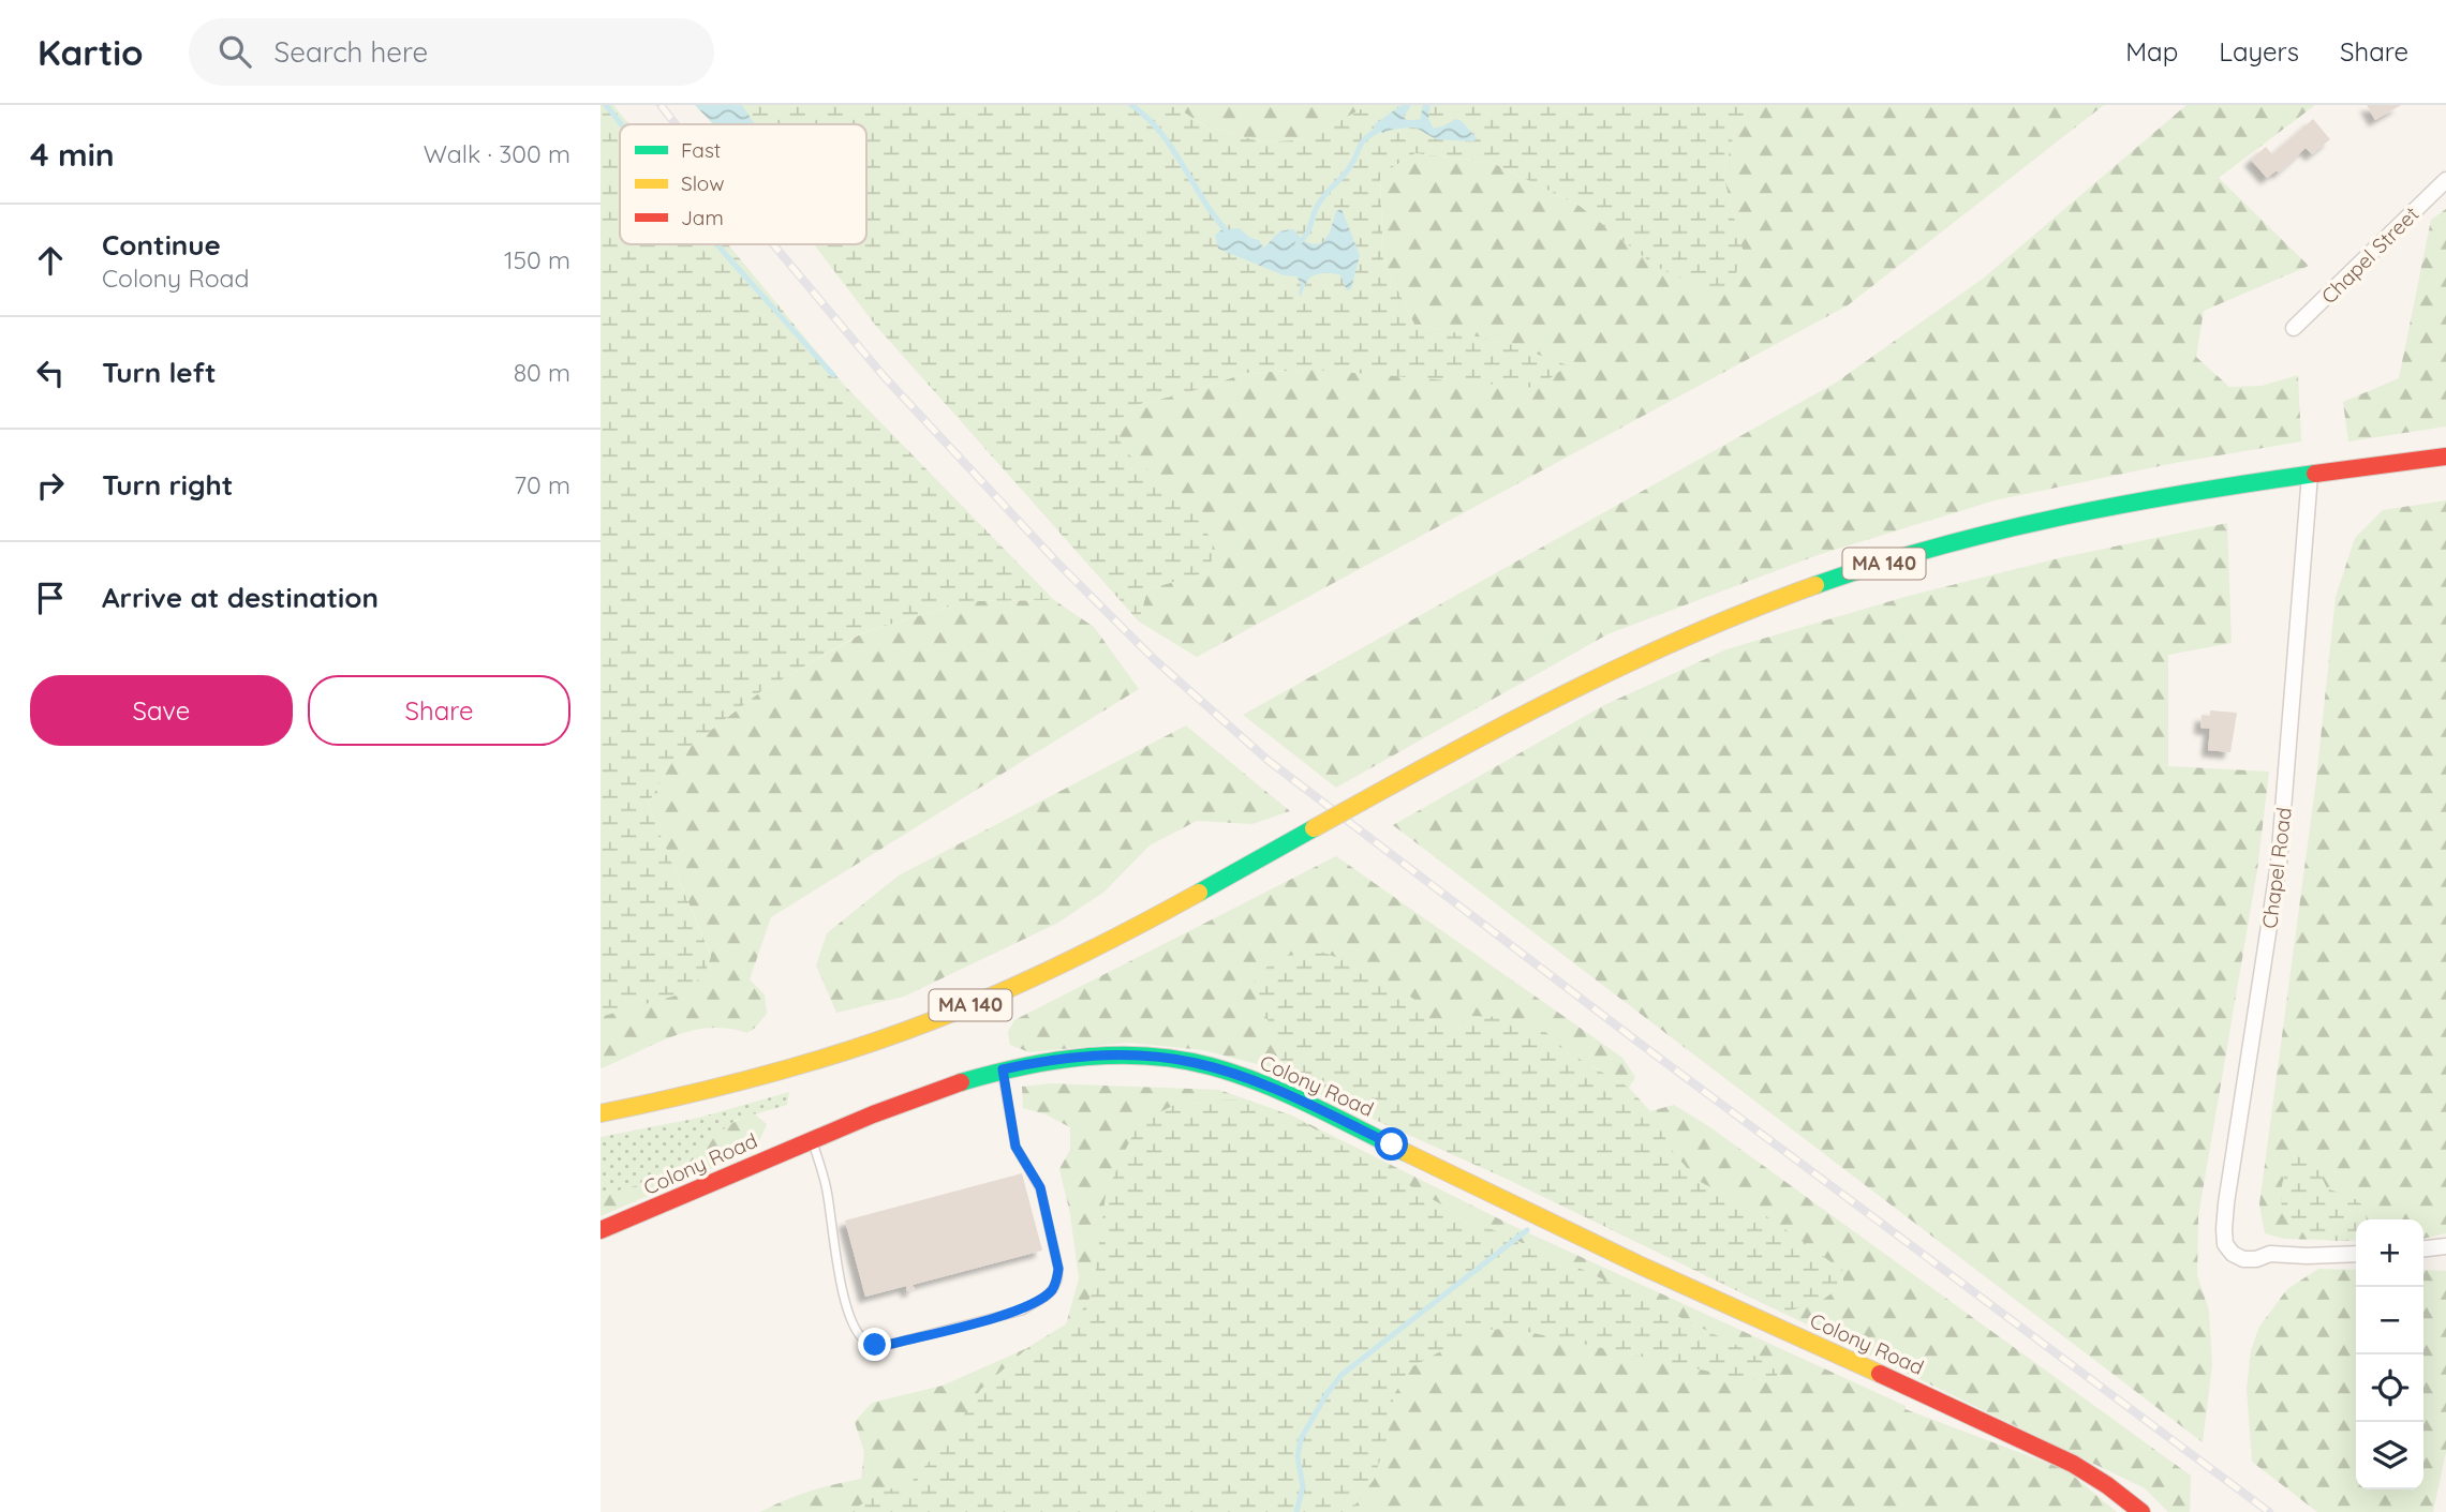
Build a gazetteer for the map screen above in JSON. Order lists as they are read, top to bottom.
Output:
{
  "streets": {
    "main road": ["MA 140", "Colony Road"],
    "street": ["Chapel Street", "Chapel Road"]
  },
  "crossings": [
    ["MA 140", "Chapel Road"]
  ],
  "legend": ["Fast", "Slow", "Jam"],
  "page": {
    "header": "Kartio",
    "search": "Search here",
    "nav": ["Map", "Layers", "Share"],
    "heading": ["4 min", "Walk · 300 m"],
    "list": [
      ["Continue", "Colony Road", "150 m"],
      ["Turn left", "80 m"],
      ["Turn right", "70 m"],
      "Arrive at destination"
    ],
    "buttons": ["Save", "Share"],
    "map_buttons": ["+", "−"]
  }
}
